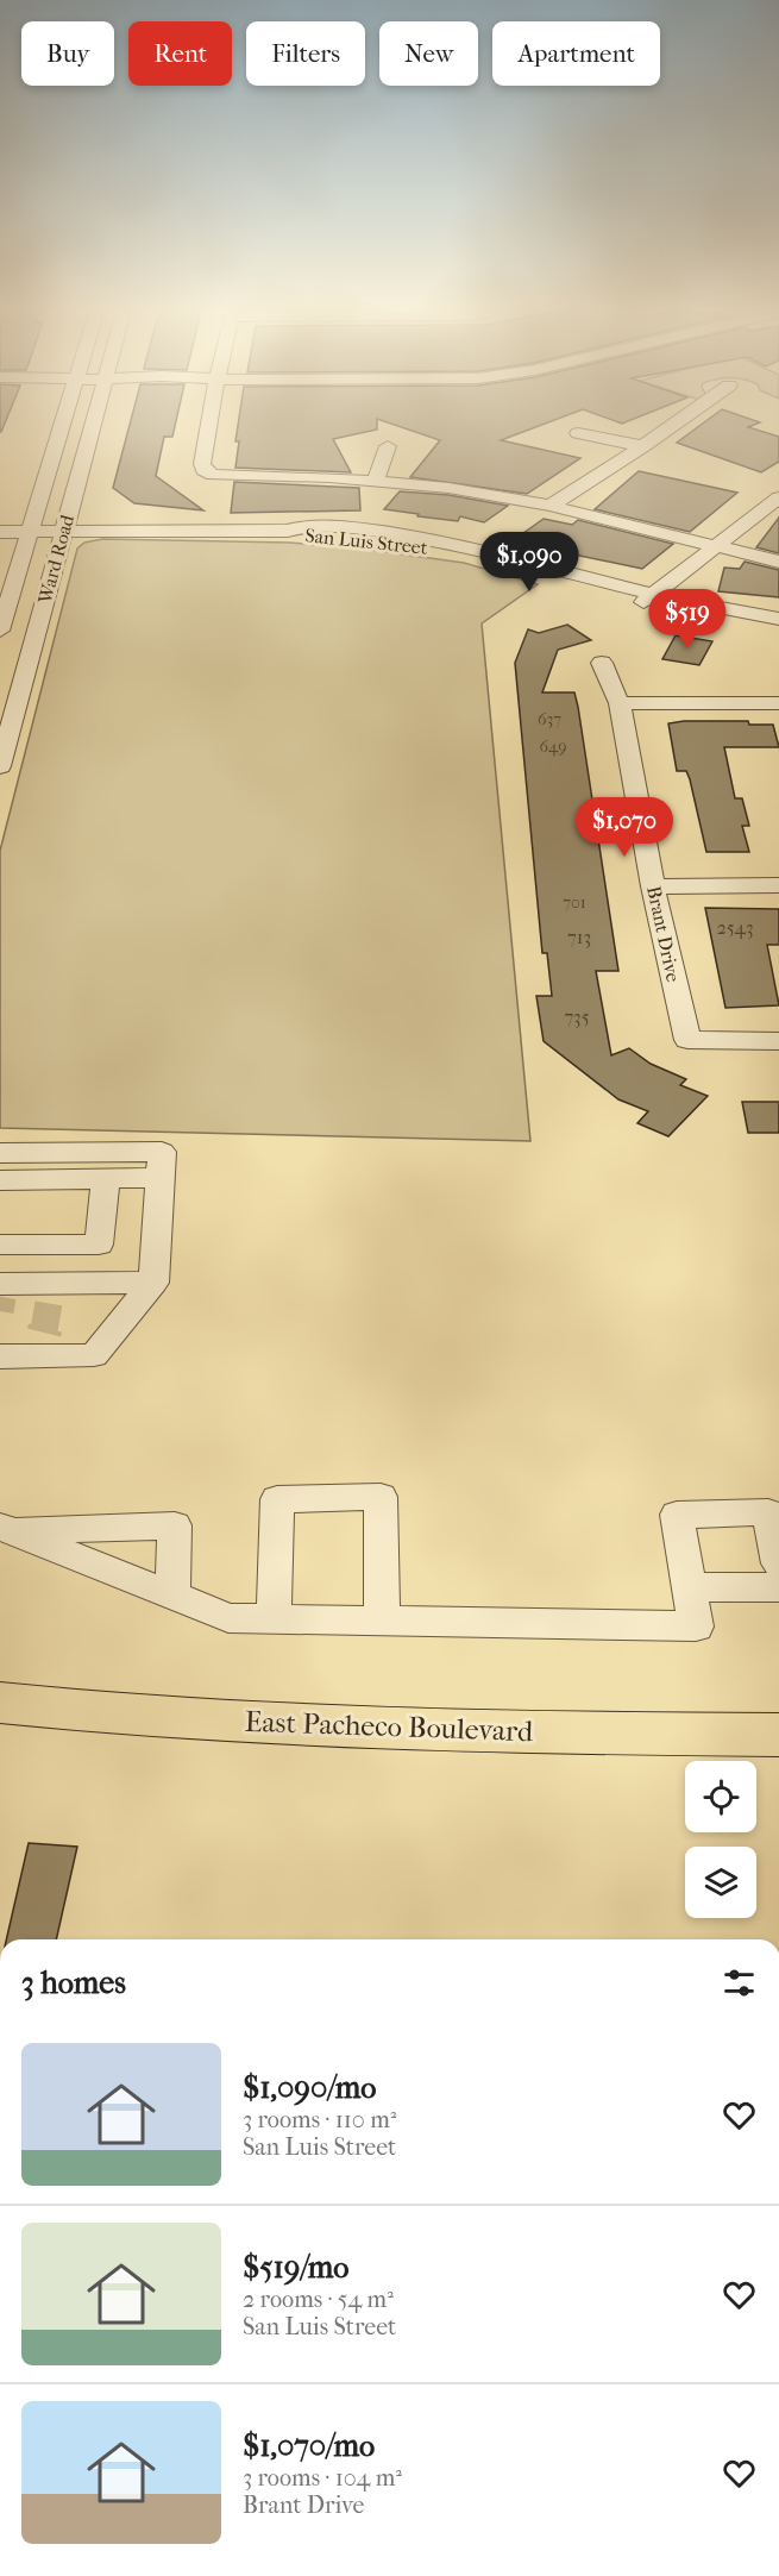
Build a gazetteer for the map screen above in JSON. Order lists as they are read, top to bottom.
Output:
{
  "streets": {
    "highway": ["East Pacheco Boulevard"],
    "street": ["San Luis Street", "Ward Road", "Brant Drive"]
  },
  "crossings": [
    ["San Luis Street", "Ward Road"]
  ],
  "house_numbers": [
    "637",
    "649",
    "701",
    "2543",
    "713",
    "735"
  ],
  "page": {
    "chip": [
      "Buy",
      "Rent",
      "Filters",
      "New",
      "Apartment"
    ],
    "price": ["$1,090", "$519", "$1,070"],
    "heading": "3 homes",
    "list": [
      {
        "name": "$1,090/mo",
        "note": "3 rooms · 110 m² · San Luis Street"
      },
      {
        "name": "$519/mo",
        "note": "2 rooms · 54 m² · San Luis Street"
      },
      {
        "name": "$1,070/mo",
        "note": "3 rooms · 104 m² · Brant Drive"
      }
    ]
  }
}
